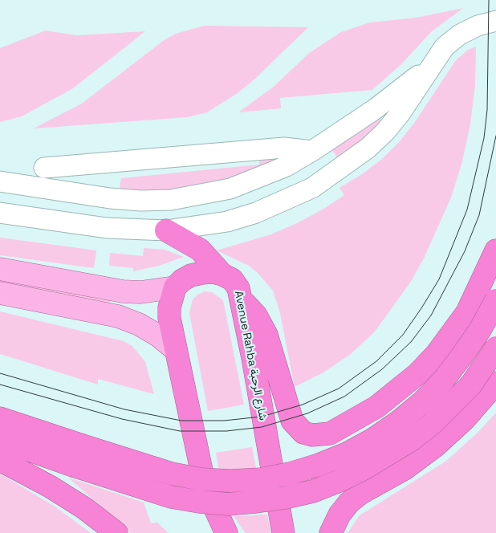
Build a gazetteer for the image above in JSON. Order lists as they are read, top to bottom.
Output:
{
  "streets": {
    "highway": ["Avenue Rahba شارع الرحبة"]
  }
}
